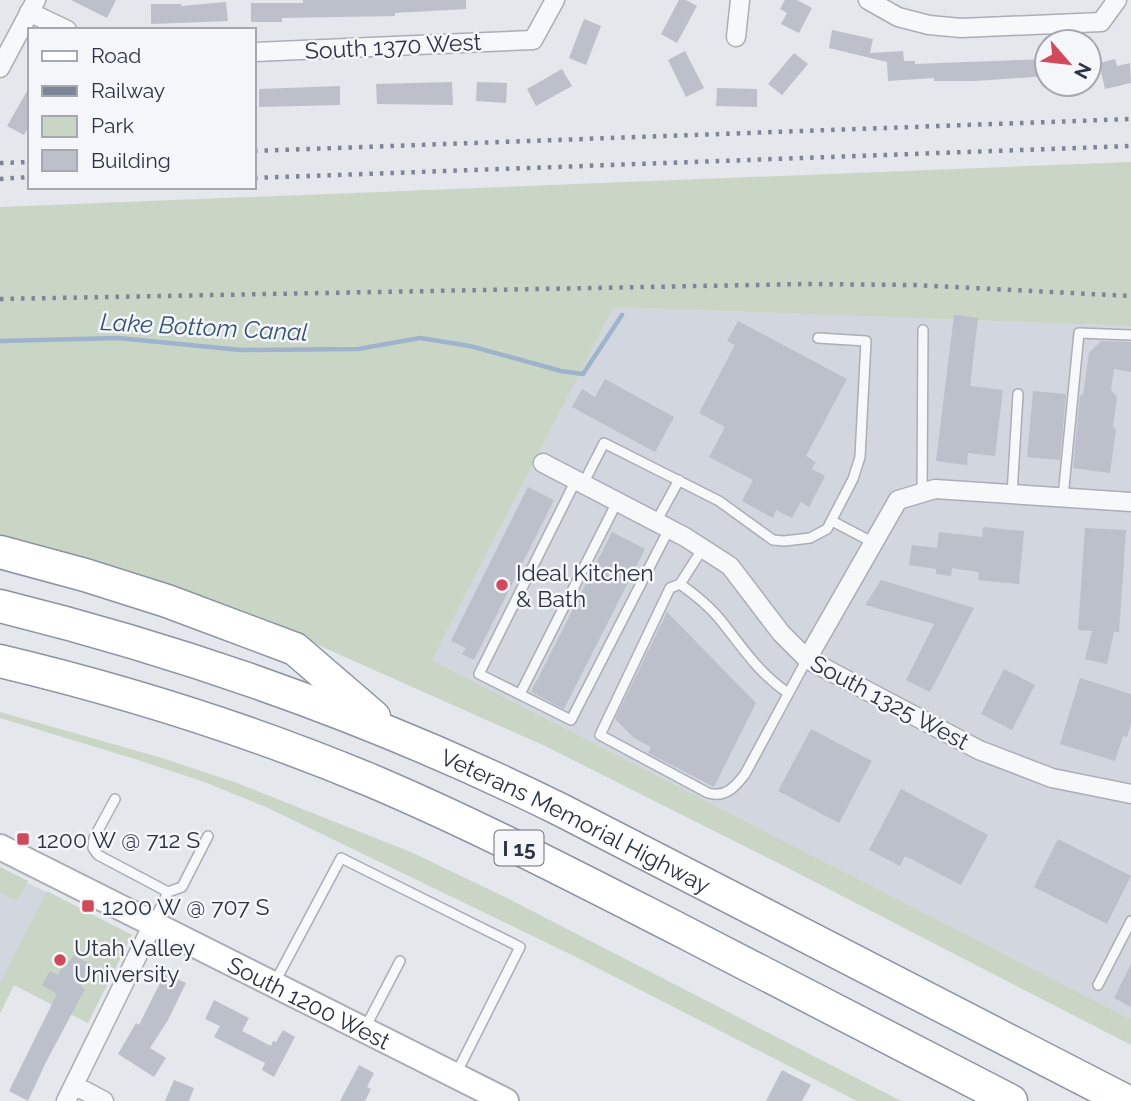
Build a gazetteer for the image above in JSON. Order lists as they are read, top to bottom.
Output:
{
  "streets": {
    "highway": ["Veterans Memorial Highway", "I 15"],
    "main road": ["South 1200 West"],
    "street": ["South 1370 West", "South 1325 West"]
  },
  "water": ["Lake Bottom Canal"],
  "places": {
    "other": ["Ideal Kitchen & Bath", "Utah Valley University"],
    "transit": ["1200 W @ 712 S", "1200 W @ 707 S"]
  },
  "legend": [
    "Road",
    "Railway",
    "Park",
    "Building"
  ],
  "north": "bottom right"
}
